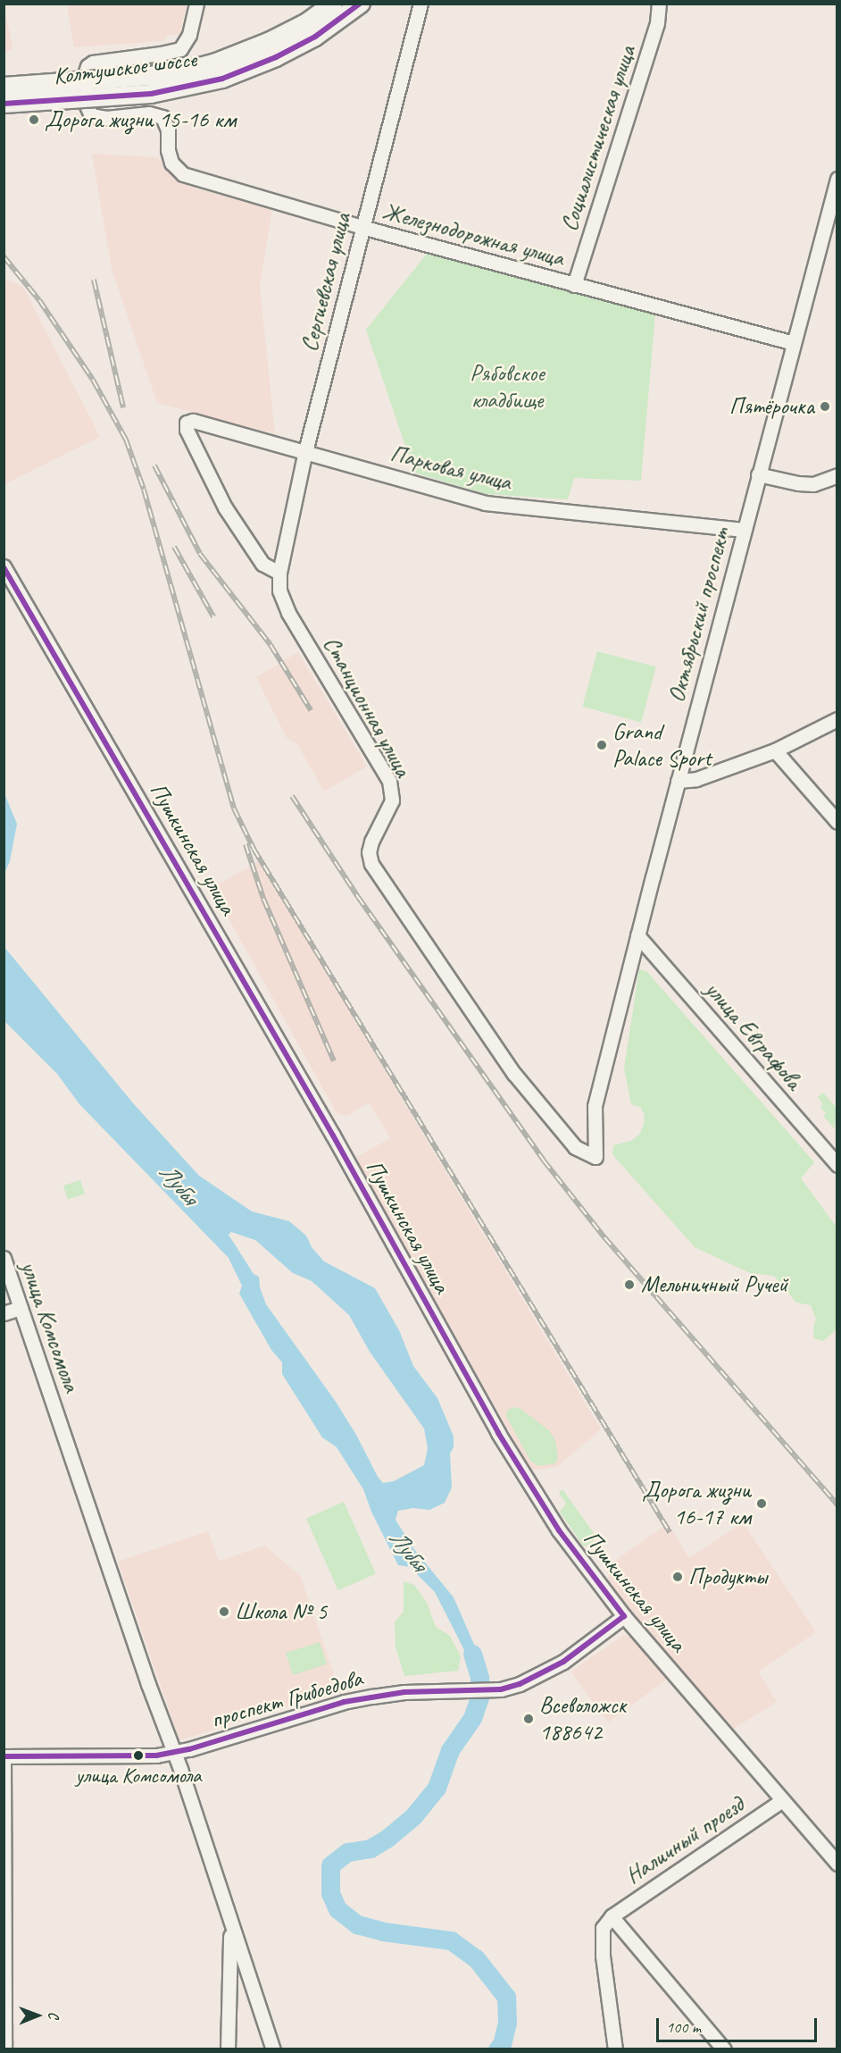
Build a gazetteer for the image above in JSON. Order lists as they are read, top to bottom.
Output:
{
  "streets": {
    "main road": ["Колтушское шоссе"],
    "street": [
      "Социалистическая улица",
      "Железнодорожная улица",
      "Сергиевская улица",
      "Парковая улица",
      "Октябрьский проспект",
      "Станционная улица",
      "Пушкинская улица",
      "улица Евграфова",
      "улица Комсомола",
      "проспект Грибоедова",
      "Наличный проезд"
    ]
  },
  "crossings": [
    ["Социалистическая улица", "Железнодорожная улица"],
    ["Железнодорожная улица", "Сергиевская улица"],
    ["Железнодорожная улица", "Октябрьский проспект"],
    ["Сергиевская улица", "Парковая улица"],
    ["Сергиевская улица", "Станционная улица"],
    ["Парковая улица", "Октябрьский проспект"],
    ["Парковая улица", "Станционная улица"],
    ["Октябрьский проспект", "Станционная улица"],
    ["Октябрьский проспект", "улица Евграфова"],
    ["Пушкинская улица", "проспект Грибоедова"],
    ["Пушкинская улица", "Наличный проезд"],
    ["улица Комсомола", "проспект Грибоедова"]
  ],
  "water": ["Лубья"],
  "parks": ["Рябовское кладбище"],
  "places": [
    "Дорога жизни 15-16 км",
    "Пятёрочка",
    "Grand Palace Sport",
    "Мельничный Ручей",
    "Дорога жизни 16-17 км",
    "Продукты",
    "Школа № 5",
    "Всеволожск 188642",
    "улица Комсомола"
  ],
  "scale_bar": "100 m",
  "north": "right"
}
